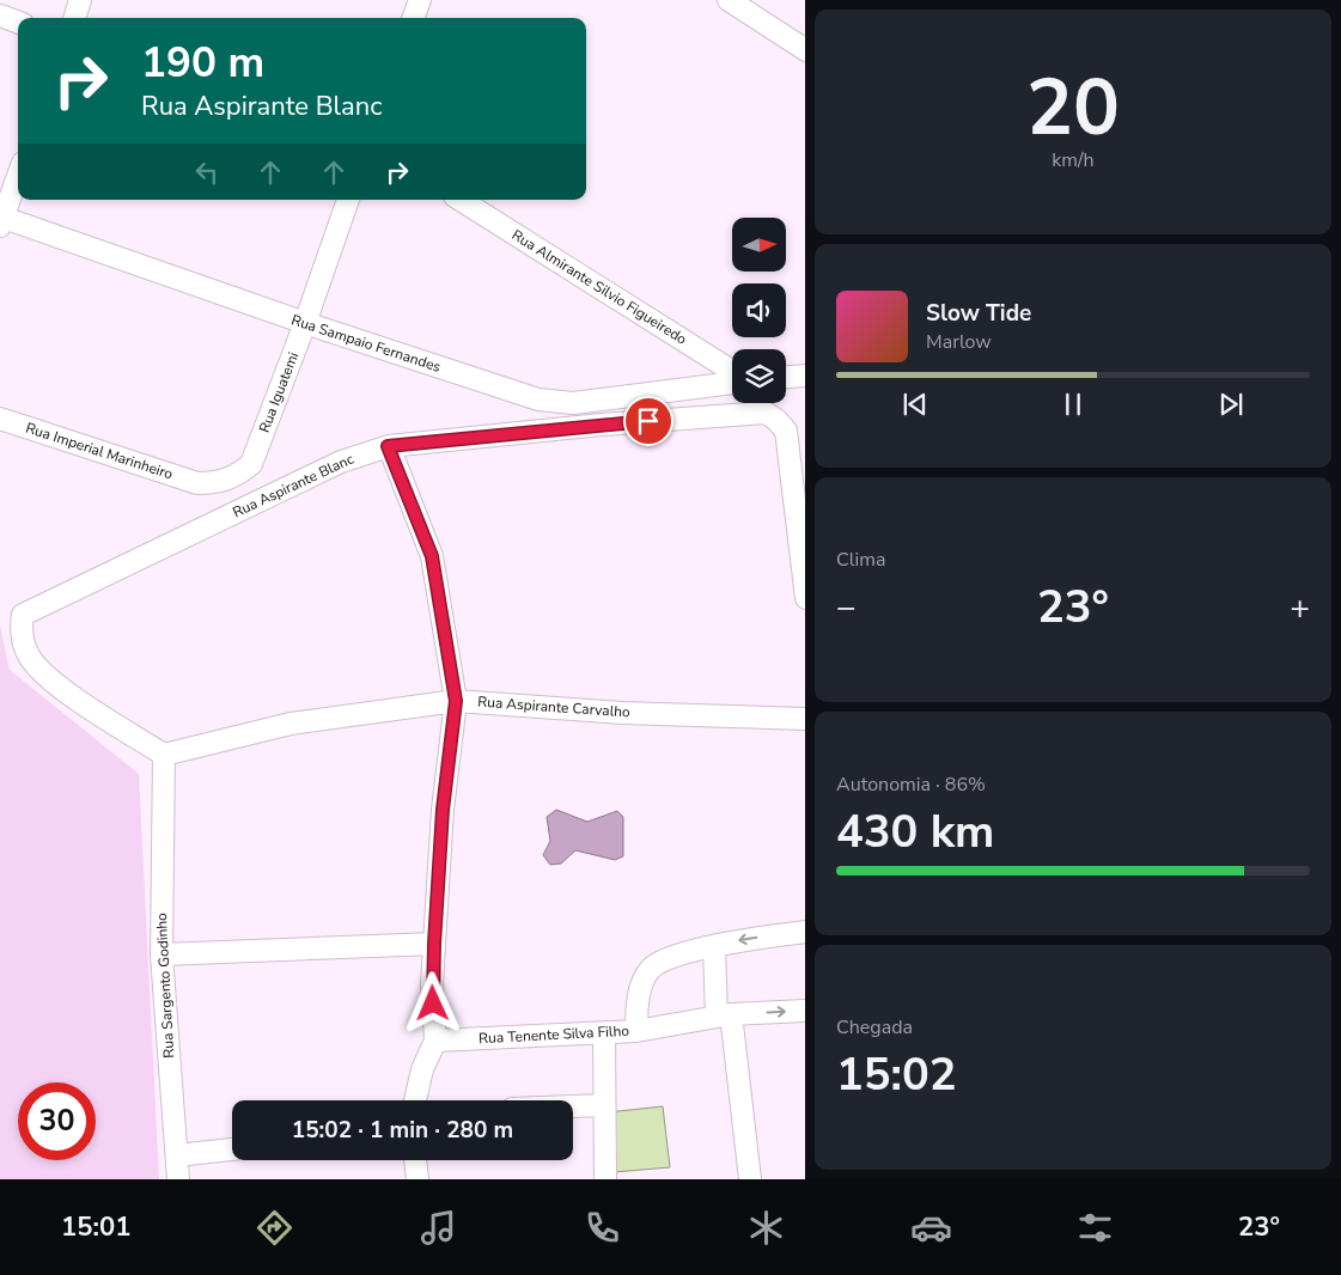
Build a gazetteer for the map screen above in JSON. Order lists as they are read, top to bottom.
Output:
{
  "streets": {
    "street": [
      "Rua Almirante Silvio Figueiredo",
      "Rua Sampaio Fernandes",
      "Rua Iguatemi",
      "Rua Imperial Marinheiro",
      "Rua Aspirante Blanc",
      "Rua Aspirante Carvalho",
      "Rua Sargento Godinho",
      "Rua Tenente Silva Filho"
    ]
  },
  "crossings": [
    ["Rua Sampaio Fernandes", "Rua Iguatemi"],
    ["Rua Iguatemi", "Rua Imperial Marinheiro"],
    ["Rua Aspirante Blanc", "Rua Aspirante Carvalho"],
    ["Rua Aspirante Blanc", "Rua Sargento Godinho"],
    ["Rua Aspirante Carvalho", "Rua Sargento Godinho"]
  ],
  "north": "right",
  "page": {
    "tile": [
      ["20", "km/h"],
      "Clima",
      ["Autonomia · 86%", "430 km"],
      ["Chegada", "15:02"]
    ],
    "turn": ["190 m", "Rua Aspirante Blanc"],
    "song": ["Slow Tide", "Marlow"],
    "heat": ["−", "23°", "+"],
    "limit": "30",
    "trip": "15:02 · 1 min · 280 m",
    "tabs": ["15:01", "23°"]
  }
}
